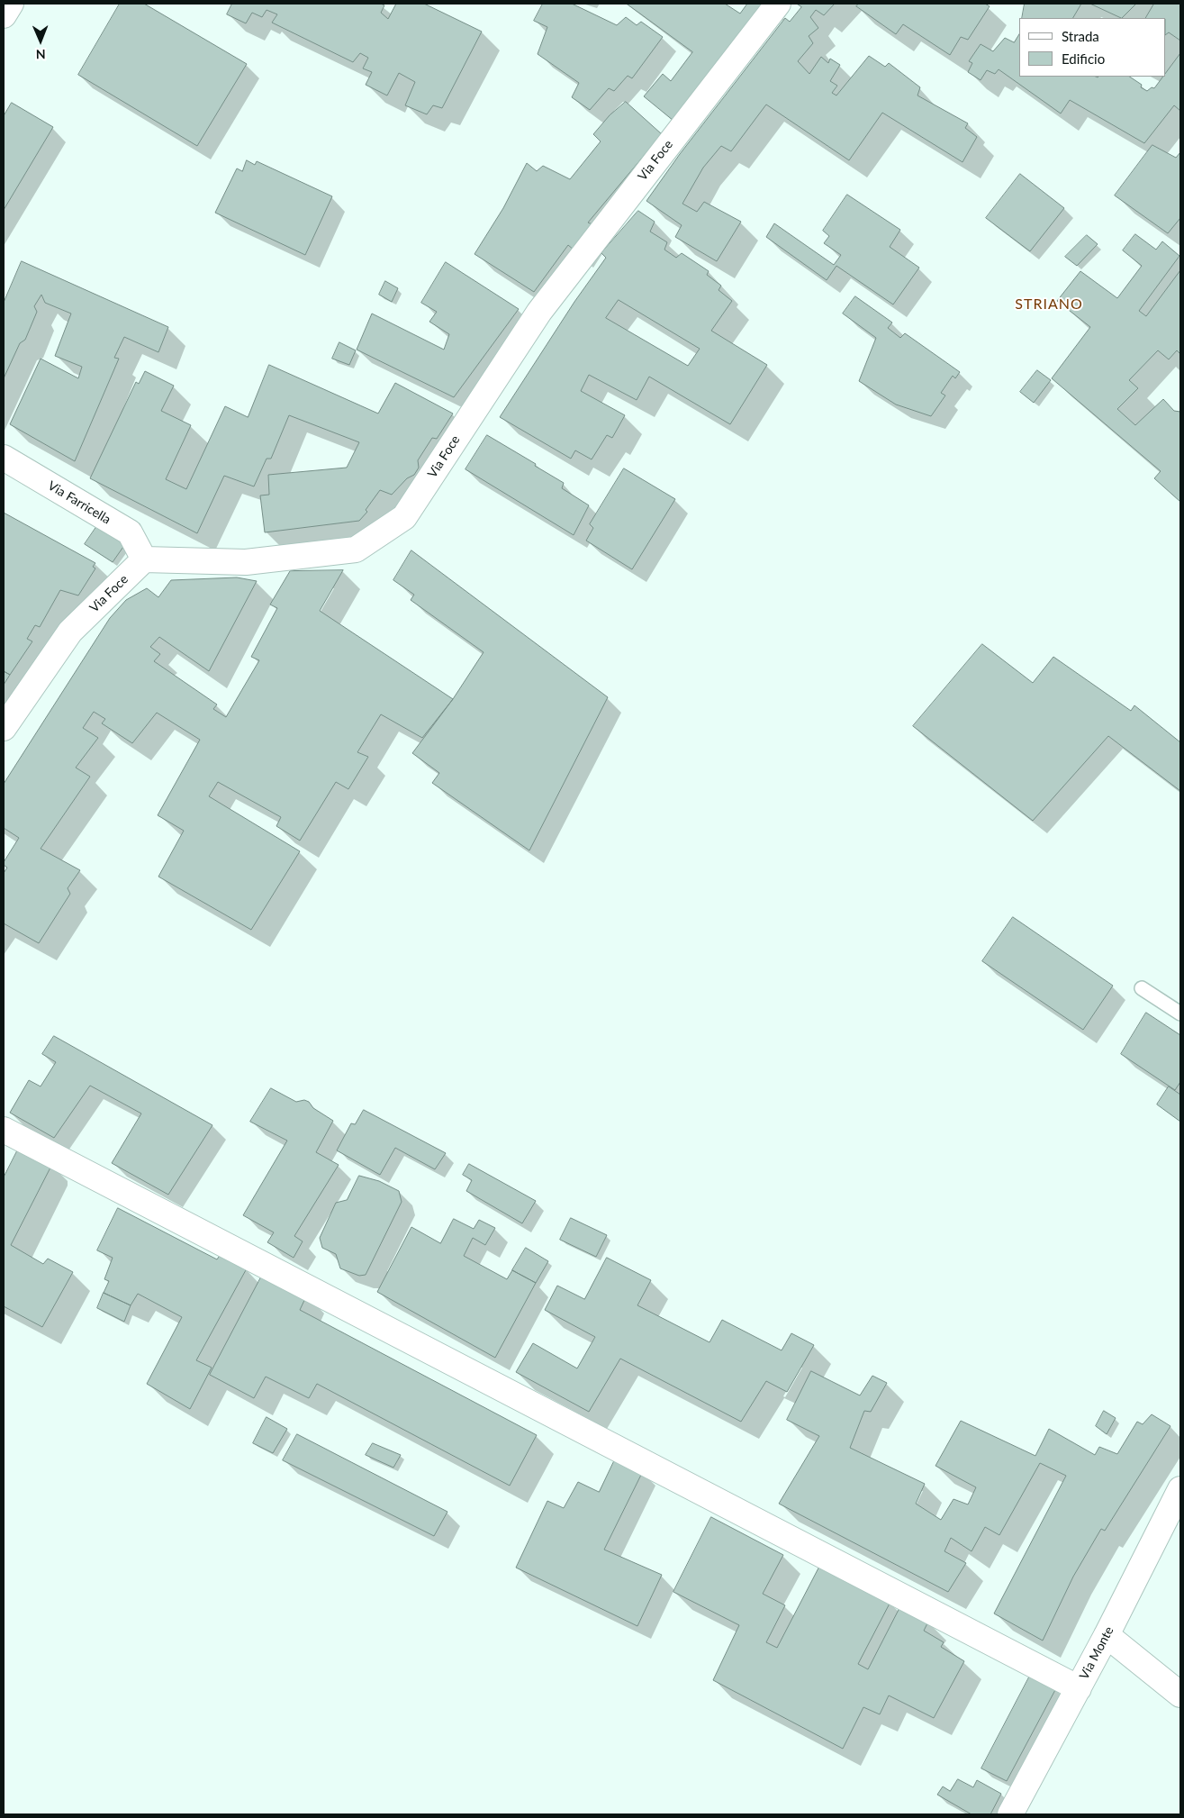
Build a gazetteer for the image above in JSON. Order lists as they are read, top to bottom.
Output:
{
  "streets": {
    "street": ["Via Foce", "Via Farricella", "Via Monte"]
  },
  "crossings": [
    ["Via Foce", "Via Farricella"]
  ],
  "districts": ["STRIANO"],
  "legend": ["Strada", "Edificio"],
  "north": "bottom"
}
